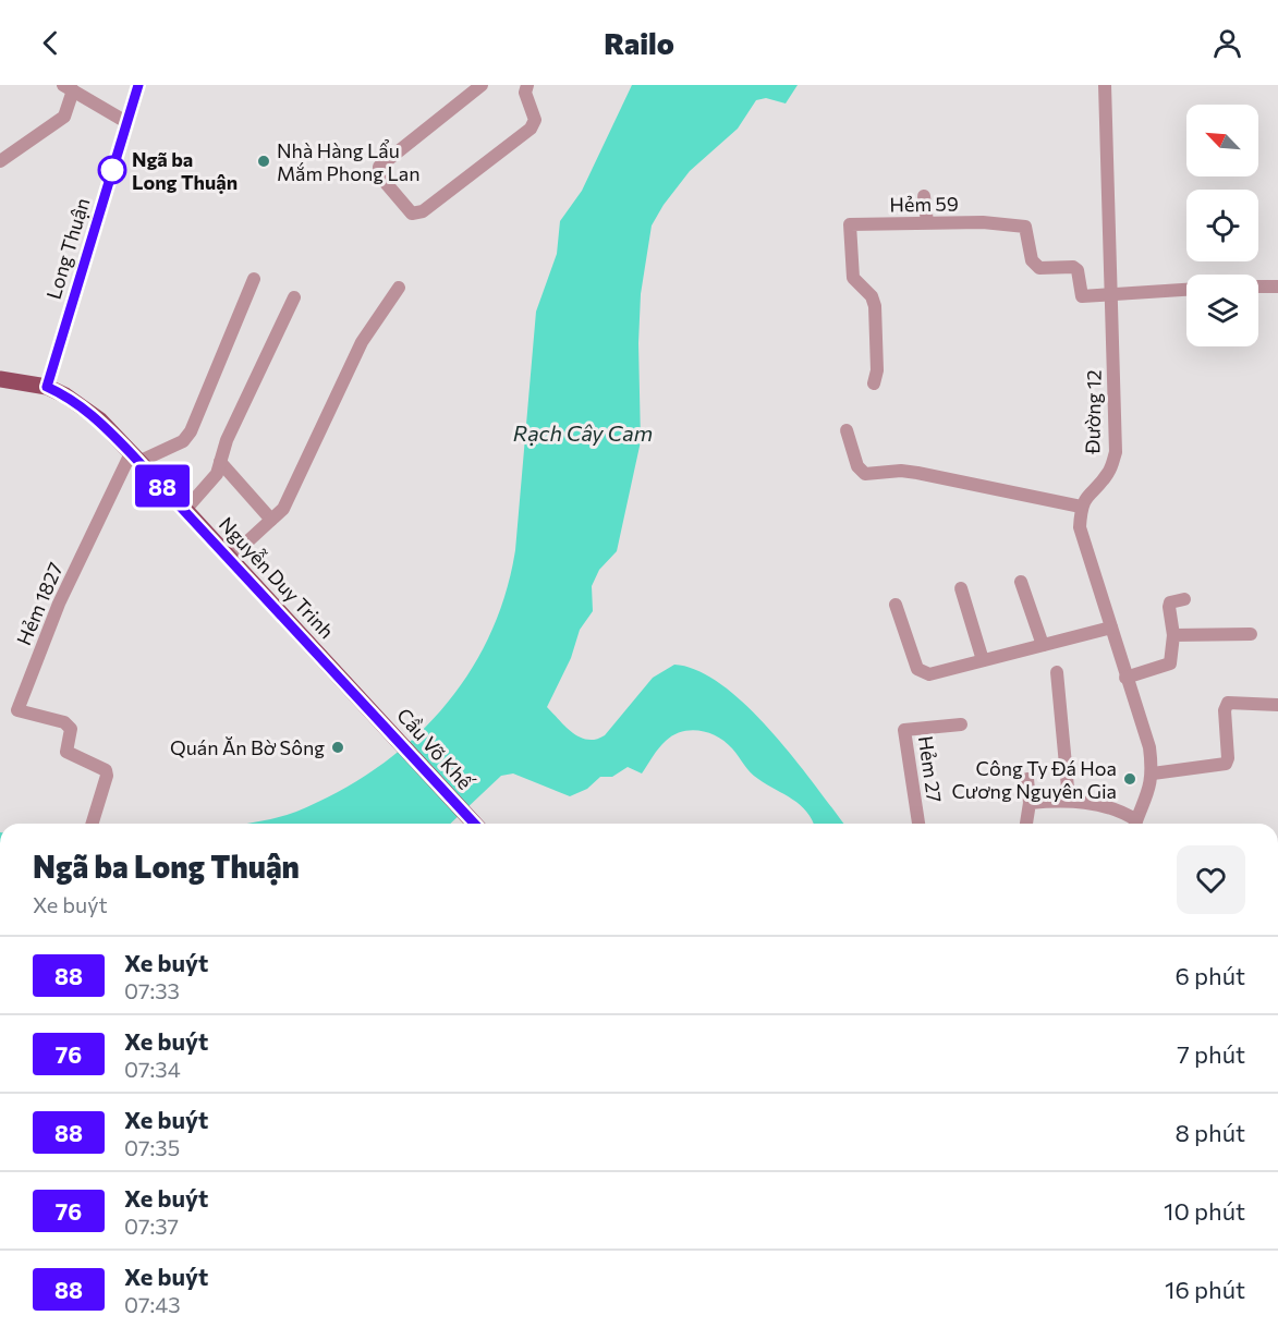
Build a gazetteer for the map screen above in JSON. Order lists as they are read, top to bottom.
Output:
{
  "streets": {
    "main road": ["Nguyễn Duy Trinh", "Cầu Võ Khế"],
    "street": [
      "Hẻm 59",
      "Long Thuận",
      "Đường 12",
      "Hẻm 1827",
      "Hẻm 27"
    ]
  },
  "crossings": [
    ["Hẻm 59", "Đường 12"],
    ["Long Thuận", "Nguyễn Duy Trinh"],
    ["Nguyễn Duy Trinh", "Hẻm 1827"],
    ["Nguyễn Duy Trinh", "Cầu Võ Khế"]
  ],
  "water": ["Rạch Cây Cam"],
  "places": [
    "Nhà Hàng Lẩu Mắm Phong Lan",
    "Ngã ba Long Thuận",
    "Quán Ăn Bờ Sông",
    "Công Ty Đá Hoa Cương Nguyên Gia"
  ],
  "lines": ["bus line 88"],
  "north": "top left",
  "page": {
    "header": "Railo",
    "on_map": "88",
    "heading": ["Ngã ba Long Thuận", "Xe buýt"],
    "list": [
      {
        "mark": "88",
        "name": "Xe buýt",
        "note": "07:33",
        "value": "6 phút"
      },
      {
        "mark": "76",
        "name": "Xe buýt",
        "note": "07:34",
        "value": "7 phút"
      },
      {
        "mark": "88",
        "name": "Xe buýt",
        "note": "07:35",
        "value": "8 phút"
      },
      {
        "mark": "76",
        "name": "Xe buýt",
        "note": "07:37",
        "value": "10 phút"
      },
      {
        "mark": "88",
        "name": "Xe buýt",
        "note": "07:43",
        "value": "16 phút"
      }
    ]
  }
}
